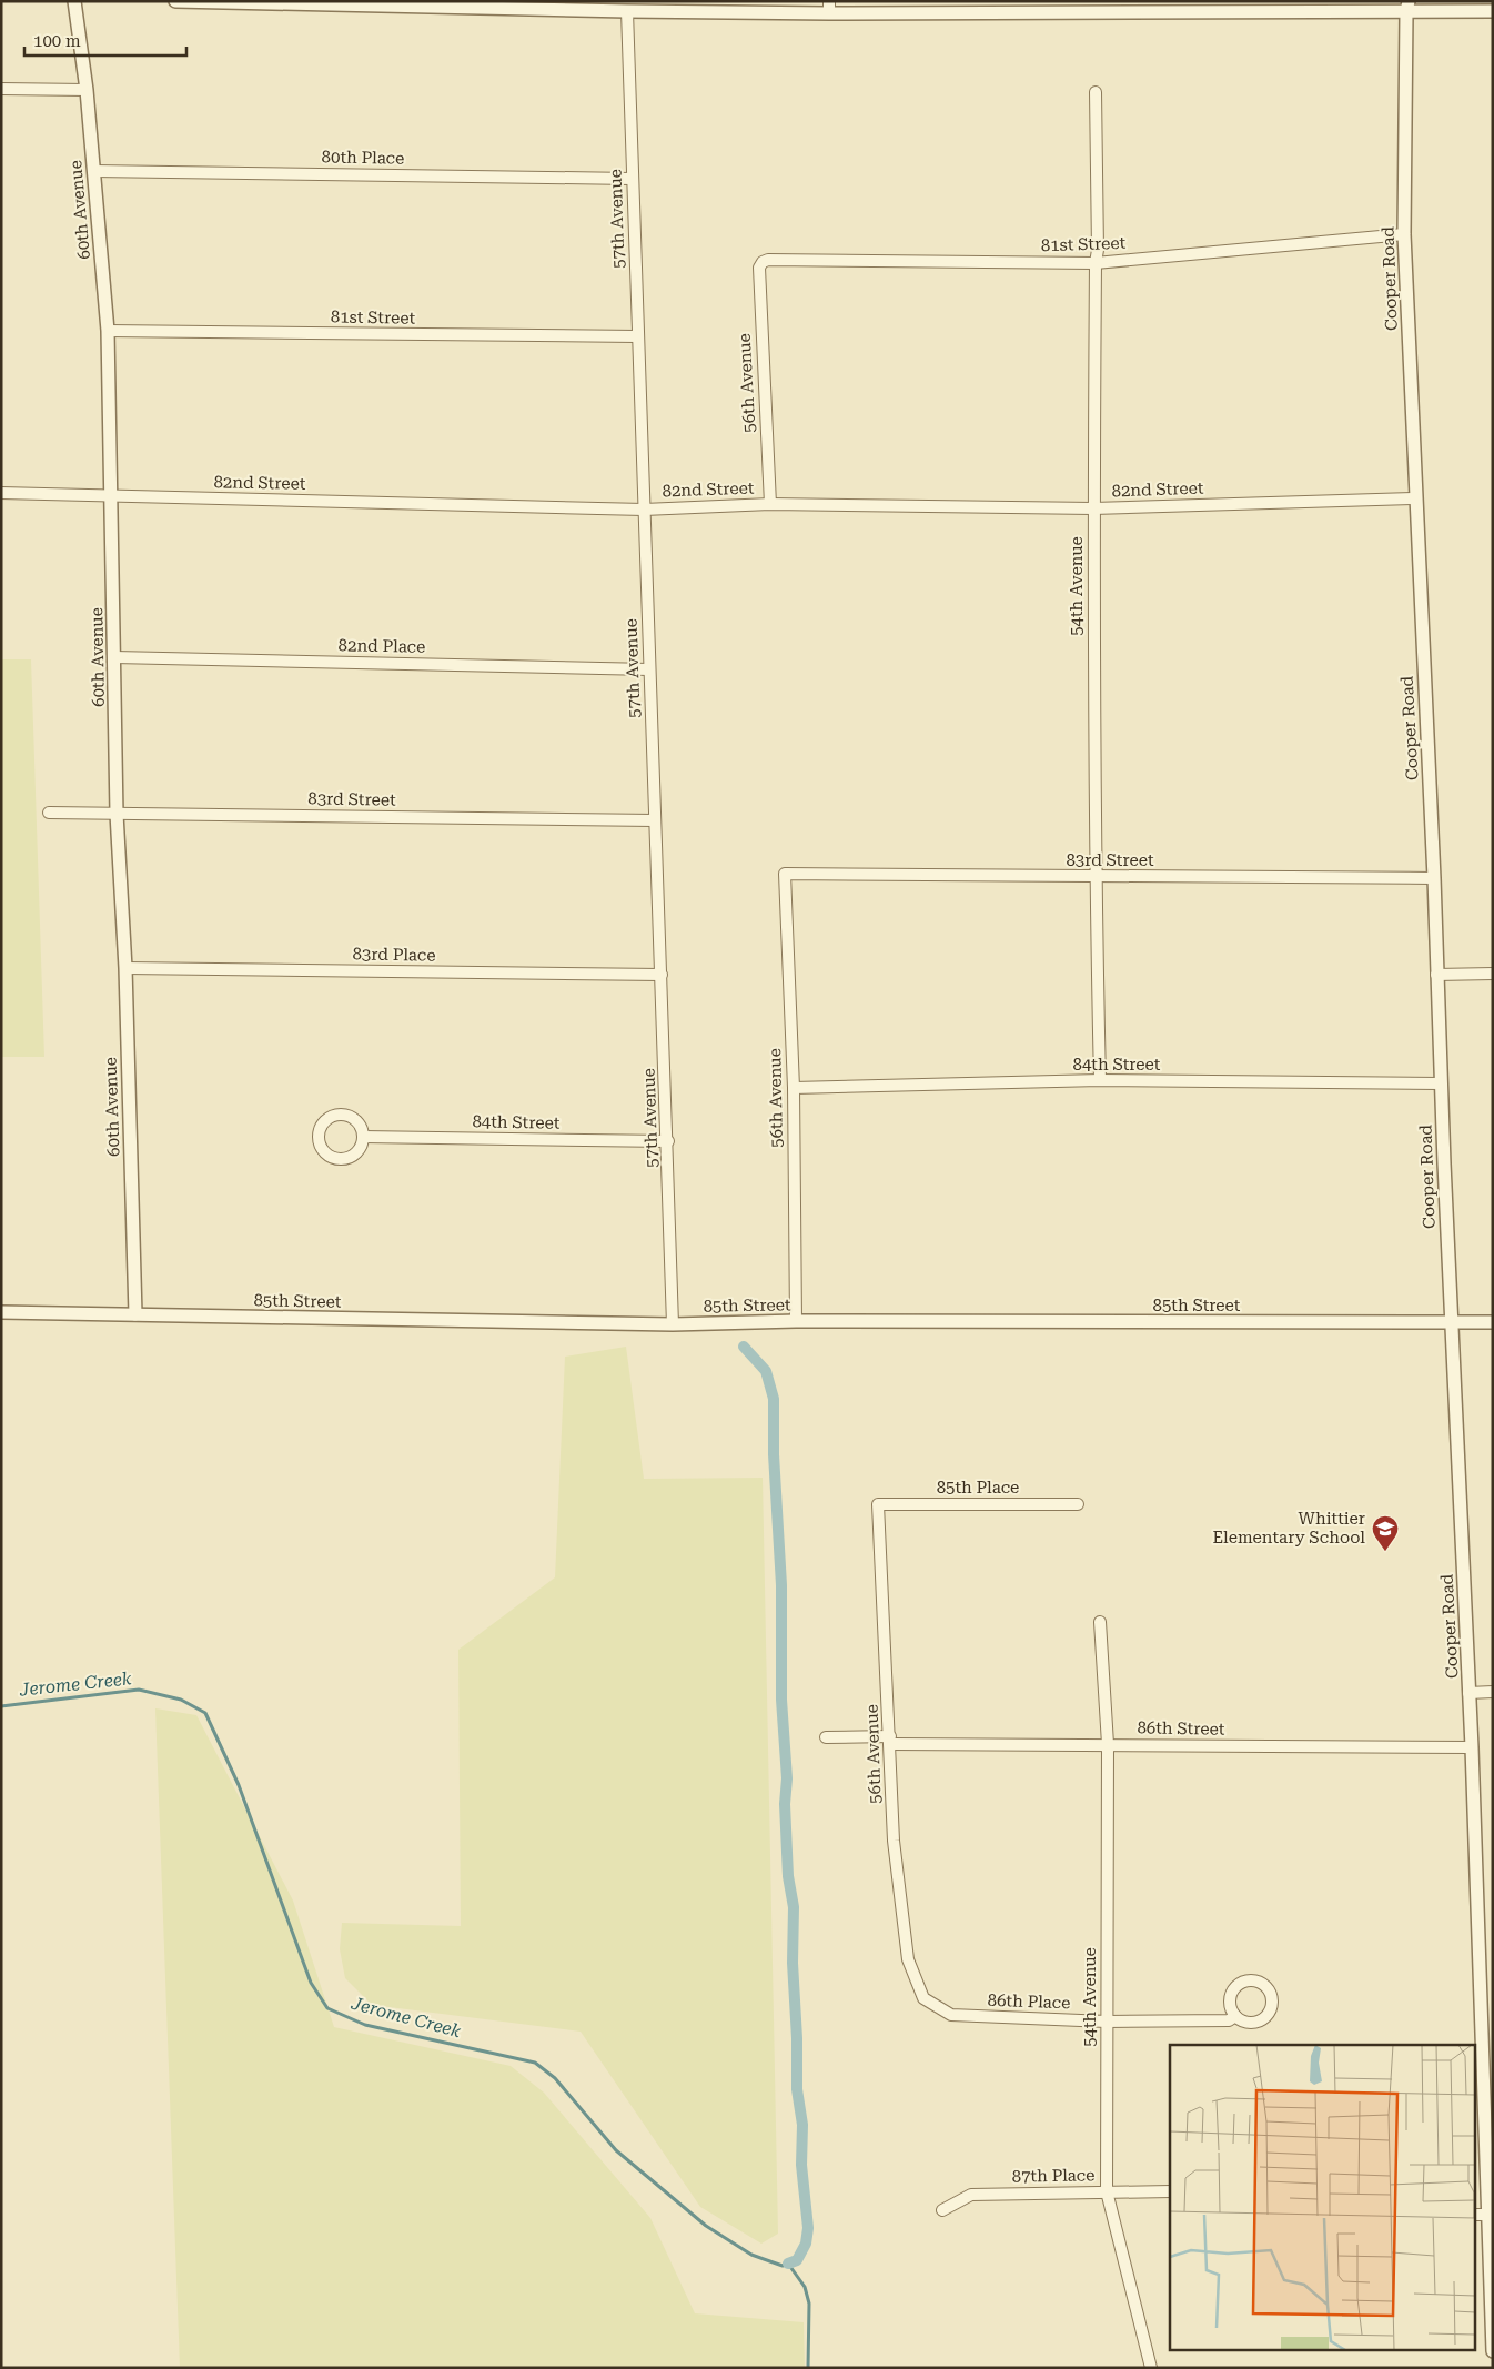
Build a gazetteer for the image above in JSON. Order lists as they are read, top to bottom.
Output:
{
  "streets": {
    "street": [
      "80th Place",
      "60th Avenue",
      "57th Avenue",
      "81st Street",
      "Cooper Road",
      "56th Avenue",
      "82nd Street",
      "54th Avenue",
      "82nd Place",
      "83rd Street",
      "83rd Place",
      "84th Street",
      "85th Street",
      "85th Place",
      "86th Street",
      "86th Place",
      "87th Place"
    ]
  },
  "crossings": [
    ["80th Place", "60th Avenue"],
    ["80th Place", "57th Avenue"],
    ["60th Avenue", "81st Street"],
    ["60th Avenue", "82nd Street"],
    ["60th Avenue", "82nd Place"],
    ["60th Avenue", "83rd Street"],
    ["60th Avenue", "83rd Place"],
    ["60th Avenue", "85th Street"],
    ["57th Avenue", "81st Street"],
    ["57th Avenue", "82nd Street"],
    ["57th Avenue", "82nd Place"],
    ["57th Avenue", "83rd Street"],
    ["57th Avenue", "83rd Place"],
    ["57th Avenue", "84th Street"],
    ["57th Avenue", "85th Street"],
    ["81st Street", "Cooper Road"],
    ["81st Street", "56th Avenue"],
    ["81st Street", "54th Avenue"],
    ["Cooper Road", "82nd Street"],
    ["Cooper Road", "83rd Street"],
    ["Cooper Road", "84th Street"],
    ["Cooper Road", "85th Street"],
    ["Cooper Road", "86th Street"],
    ["56th Avenue", "82nd Street"],
    ["56th Avenue", "83rd Street"],
    ["56th Avenue", "84th Street"],
    ["56th Avenue", "85th Street"],
    ["56th Avenue", "85th Place"],
    ["56th Avenue", "86th Street"],
    ["56th Avenue", "86th Place"],
    ["82nd Street", "54th Avenue"],
    ["54th Avenue", "83rd Street"],
    ["54th Avenue", "84th Street"],
    ["54th Avenue", "86th Street"],
    ["54th Avenue", "86th Place"],
    ["54th Avenue", "87th Place"]
  ],
  "water": ["Jerome Creek"],
  "places": {
    "school or university": ["Whittier Elementary School"]
  },
  "scale_bar": "100 m"
}
